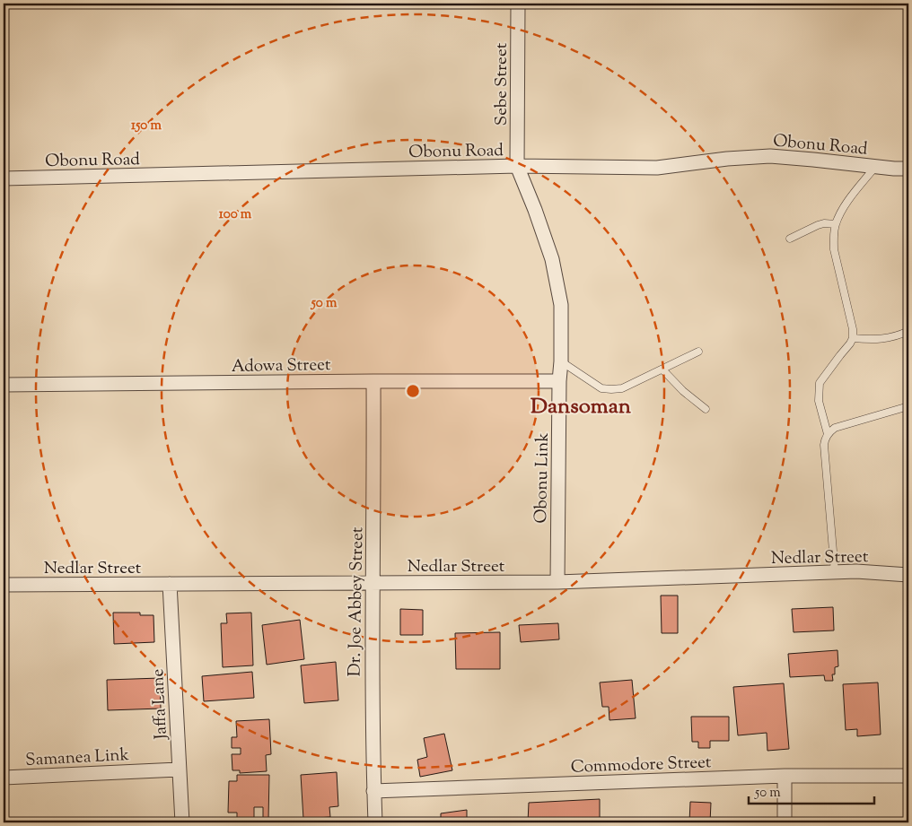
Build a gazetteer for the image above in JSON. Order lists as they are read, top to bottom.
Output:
{
  "streets": {
    "street": [
      "Sebe Street",
      "Obonu Road",
      "Adowa Street",
      "Obonu Link",
      "Nedlar Street",
      "Dr. Joe Abbey Street",
      "Jaffa Lane",
      "Samanea Link",
      "Commodore Street"
    ]
  },
  "crossings": [
    ["Sebe Street", "Obonu Road"],
    ["Sebe Street", "Obonu Link"],
    ["Obonu Road", "Obonu Link"],
    ["Adowa Street", "Obonu Link"],
    ["Adowa Street", "Dr. Joe Abbey Street"],
    ["Obonu Link", "Nedlar Street"],
    ["Nedlar Street", "Dr. Joe Abbey Street"],
    ["Nedlar Street", "Jaffa Lane"],
    ["Dr. Joe Abbey Street", "Commodore Street"],
    ["Jaffa Lane", "Samanea Link"]
  ],
  "districts": ["Dansoman"],
  "scale_bar": "50 m",
  "rings": ["150 m", "100 m", "50 m"]
}
